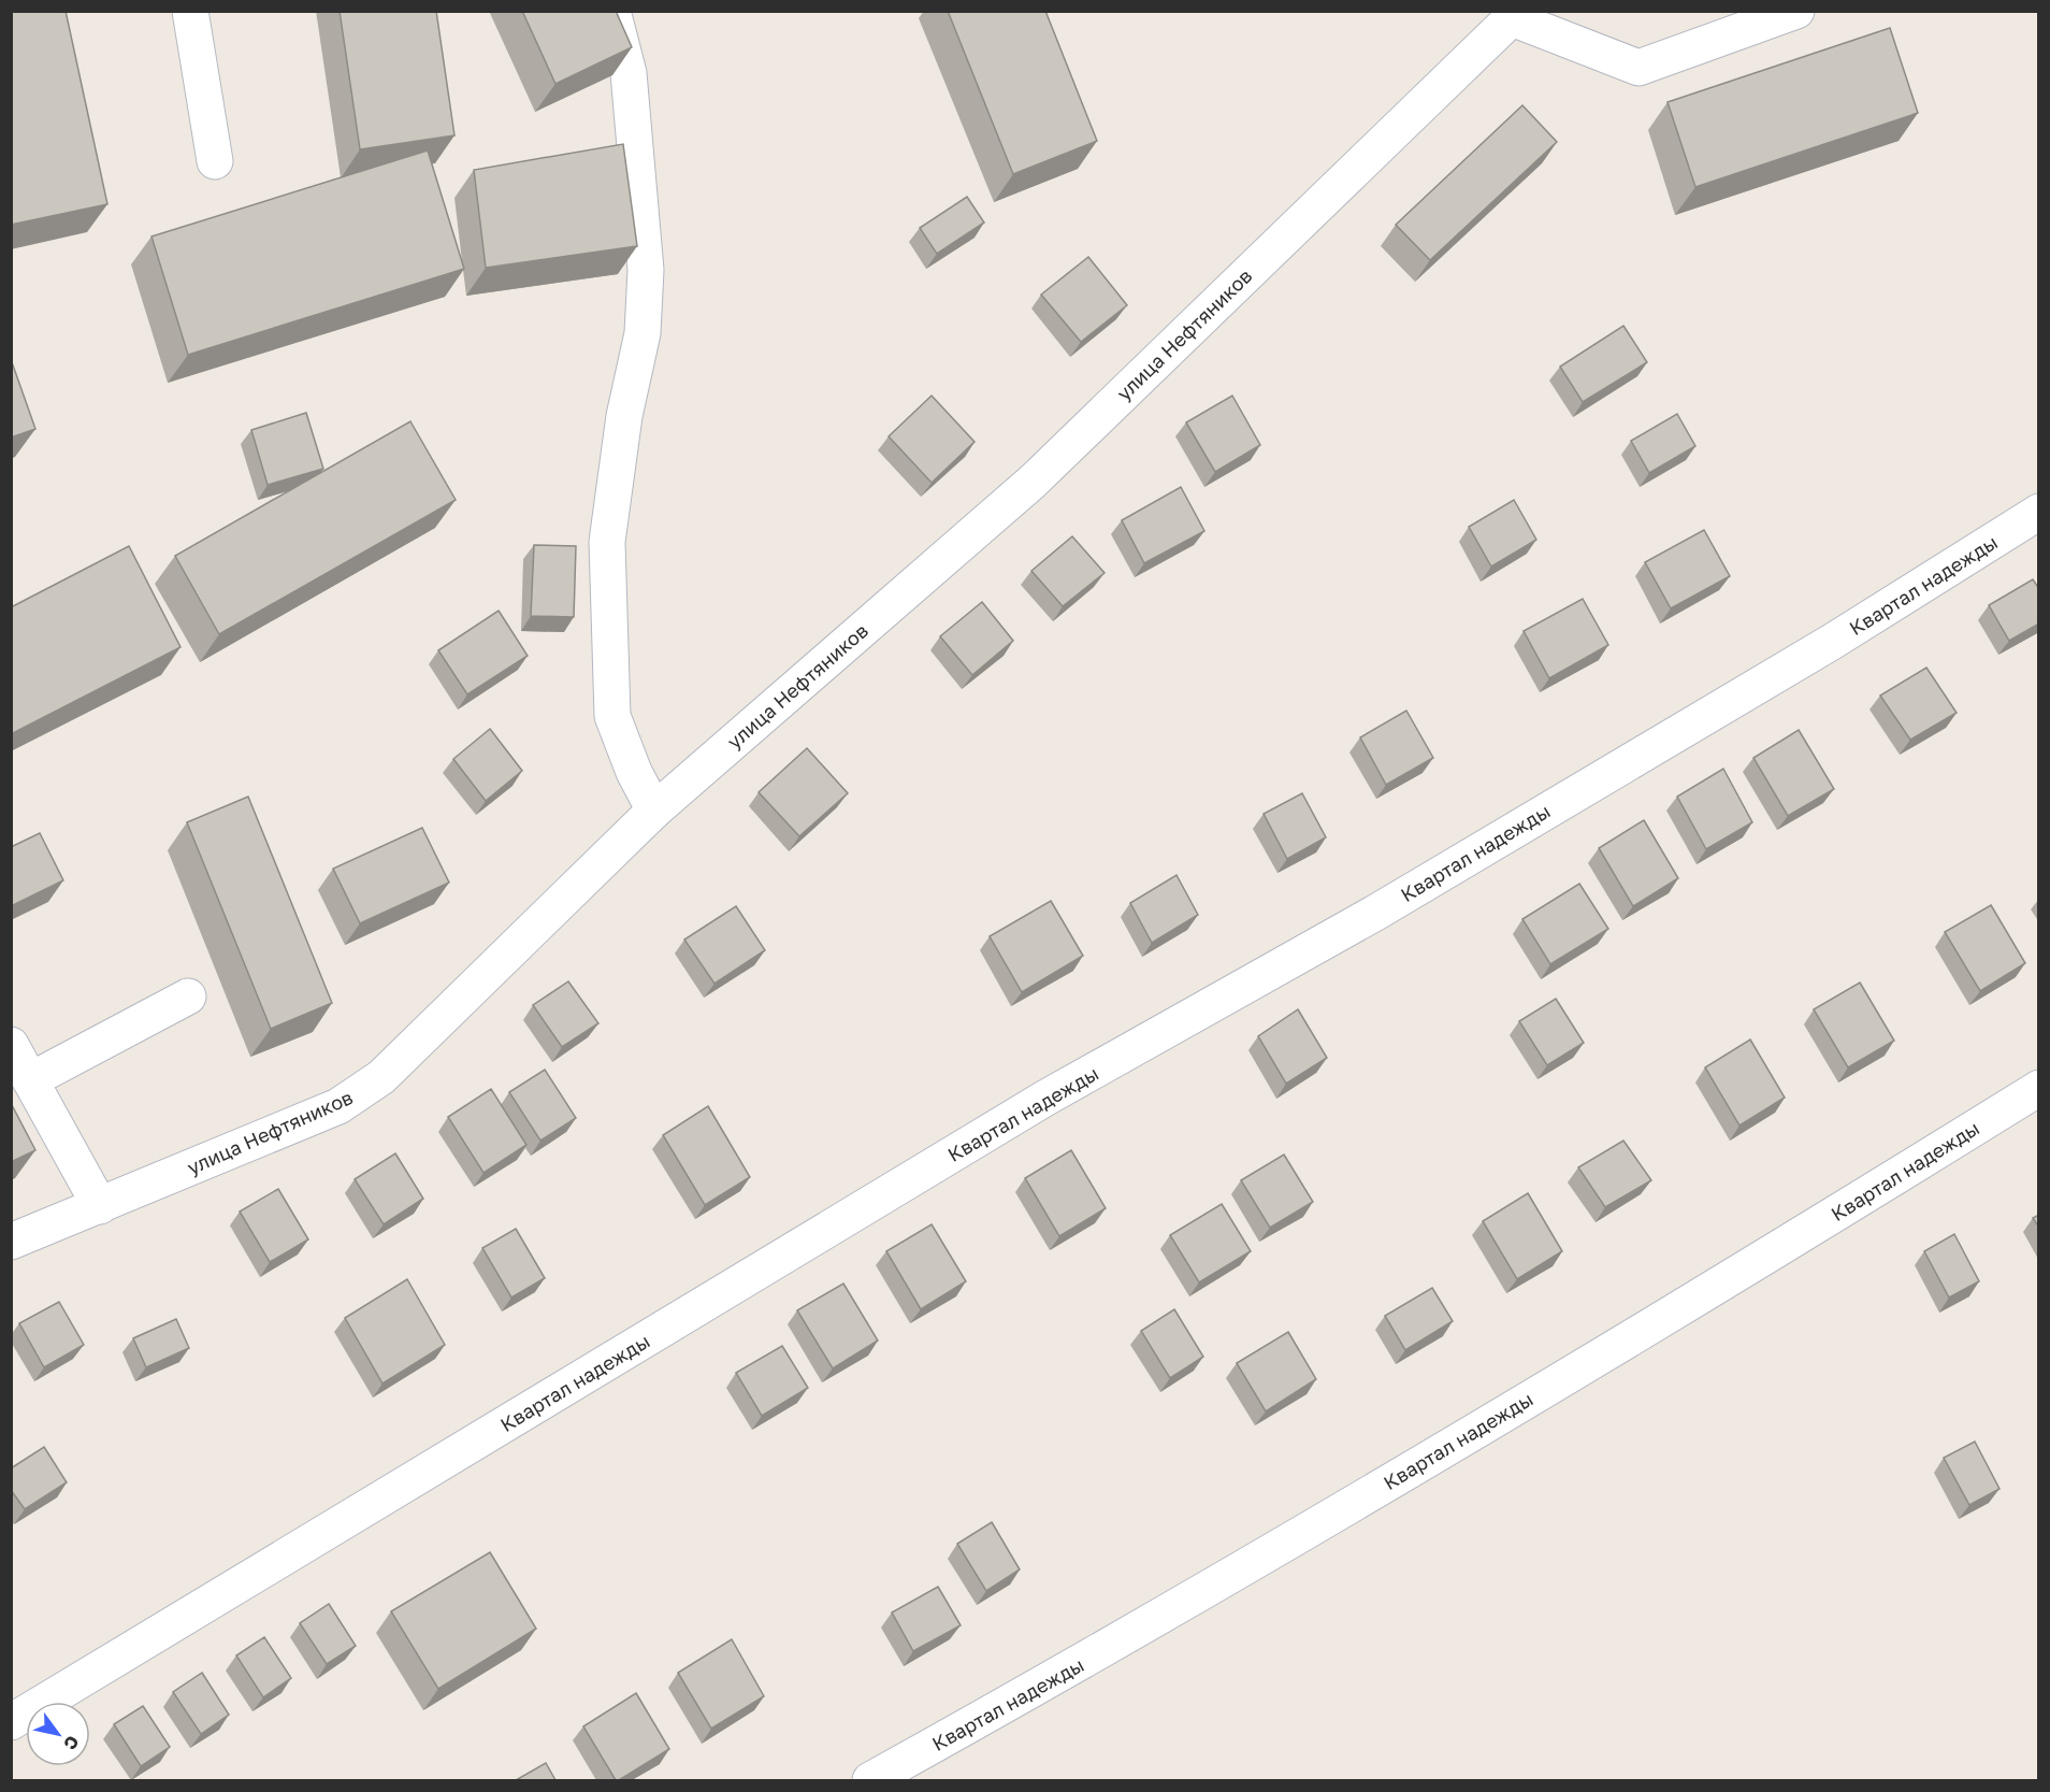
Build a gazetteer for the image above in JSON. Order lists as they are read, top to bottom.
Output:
{
  "streets": {
    "street": ["улица Нефтяников", "Квартал надежды"]
  },
  "north": "bottom right"
}
